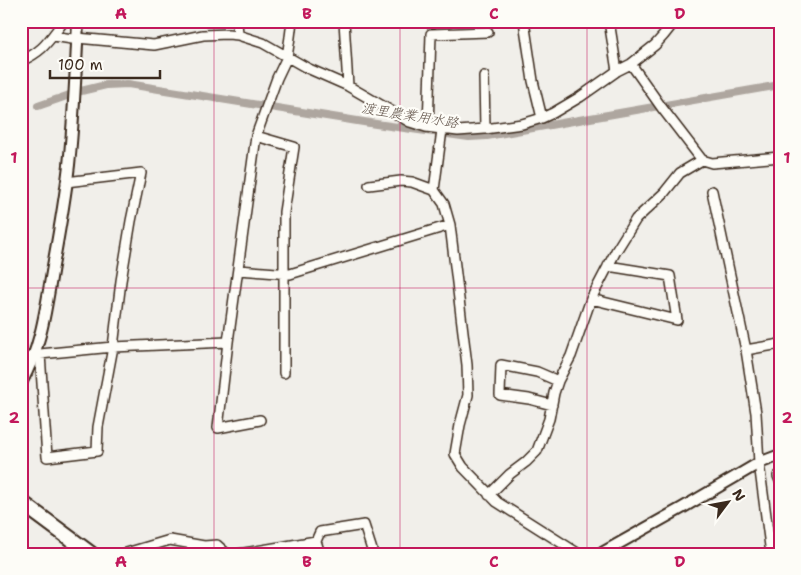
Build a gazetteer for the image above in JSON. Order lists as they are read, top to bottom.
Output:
{
  "water": ["渡里農業用水路"],
  "scale_bar": "100 m",
  "north": "top right",
  "grid": {
    "columns": [
      "A",
      "B",
      "C",
      "D"
    ],
    "rows": ["1", "2"]
  }
}
